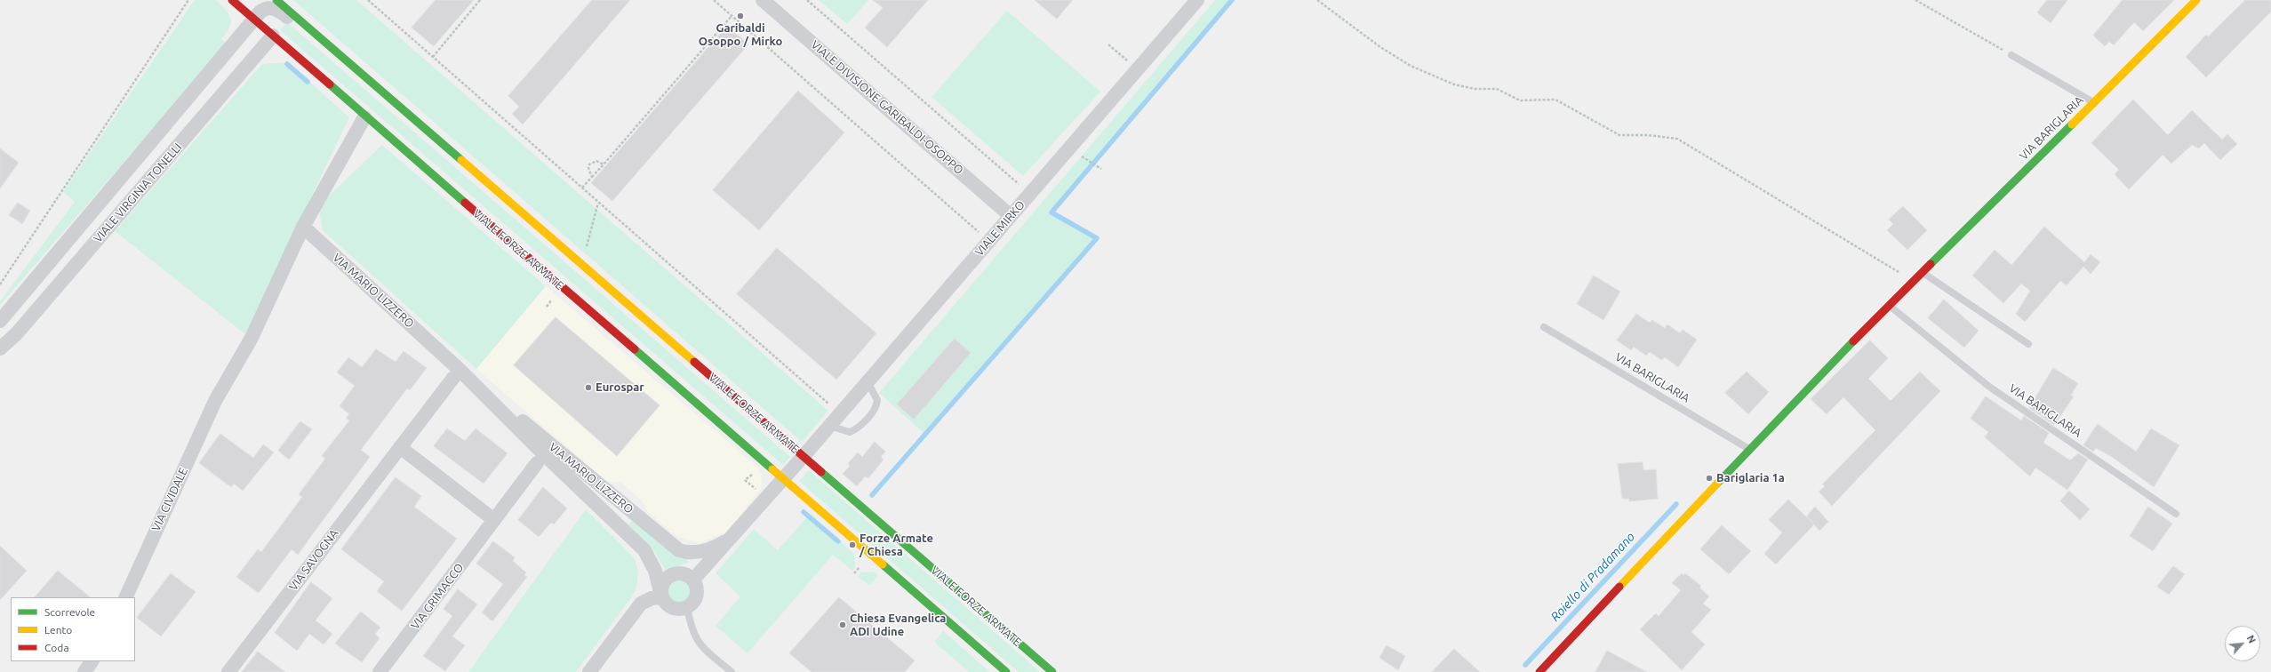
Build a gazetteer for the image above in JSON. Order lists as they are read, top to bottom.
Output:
{
  "streets": {
    "street": [
      "VIALE DIVISIONE GARIBALDI-OSOPPO",
      "VIA BARIGLARIA",
      "VIALE VIRGINIA TONELLI",
      "VIALE MIRKO",
      "VIALE FORZE ARMATE",
      "VIA MARIO LIZZERO",
      "VIA CIVIDALE",
      "VIA SAVOGNA",
      "VIA GRIMACCO"
    ]
  },
  "crossings": [
    ["VIALE DIVISIONE GARIBALDI-OSOPPO", "VIALE MIRKO"],
    ["VIALE VIRGINIA TONELLI", "VIALE FORZE ARMATE"],
    ["VIALE MIRKO", "VIALE FORZE ARMATE"],
    ["VIALE FORZE ARMATE", "VIA MARIO LIZZERO"],
    ["VIA MARIO LIZZERO", "VIA CIVIDALE"],
    ["VIA MARIO LIZZERO", "VIA SAVOGNA"]
  ],
  "water": ["Roiello di Pradamano"],
  "places": [
    "Garibaldi Osoppo / Mirko",
    "Eurospar",
    "Bariglaria 1a",
    "Forze Armate / Chiesa",
    "Chiesa Evangelica ADI Udine"
  ],
  "legend": ["Scorrevole", "Lento", "Coda"],
  "north": "top right"
}
